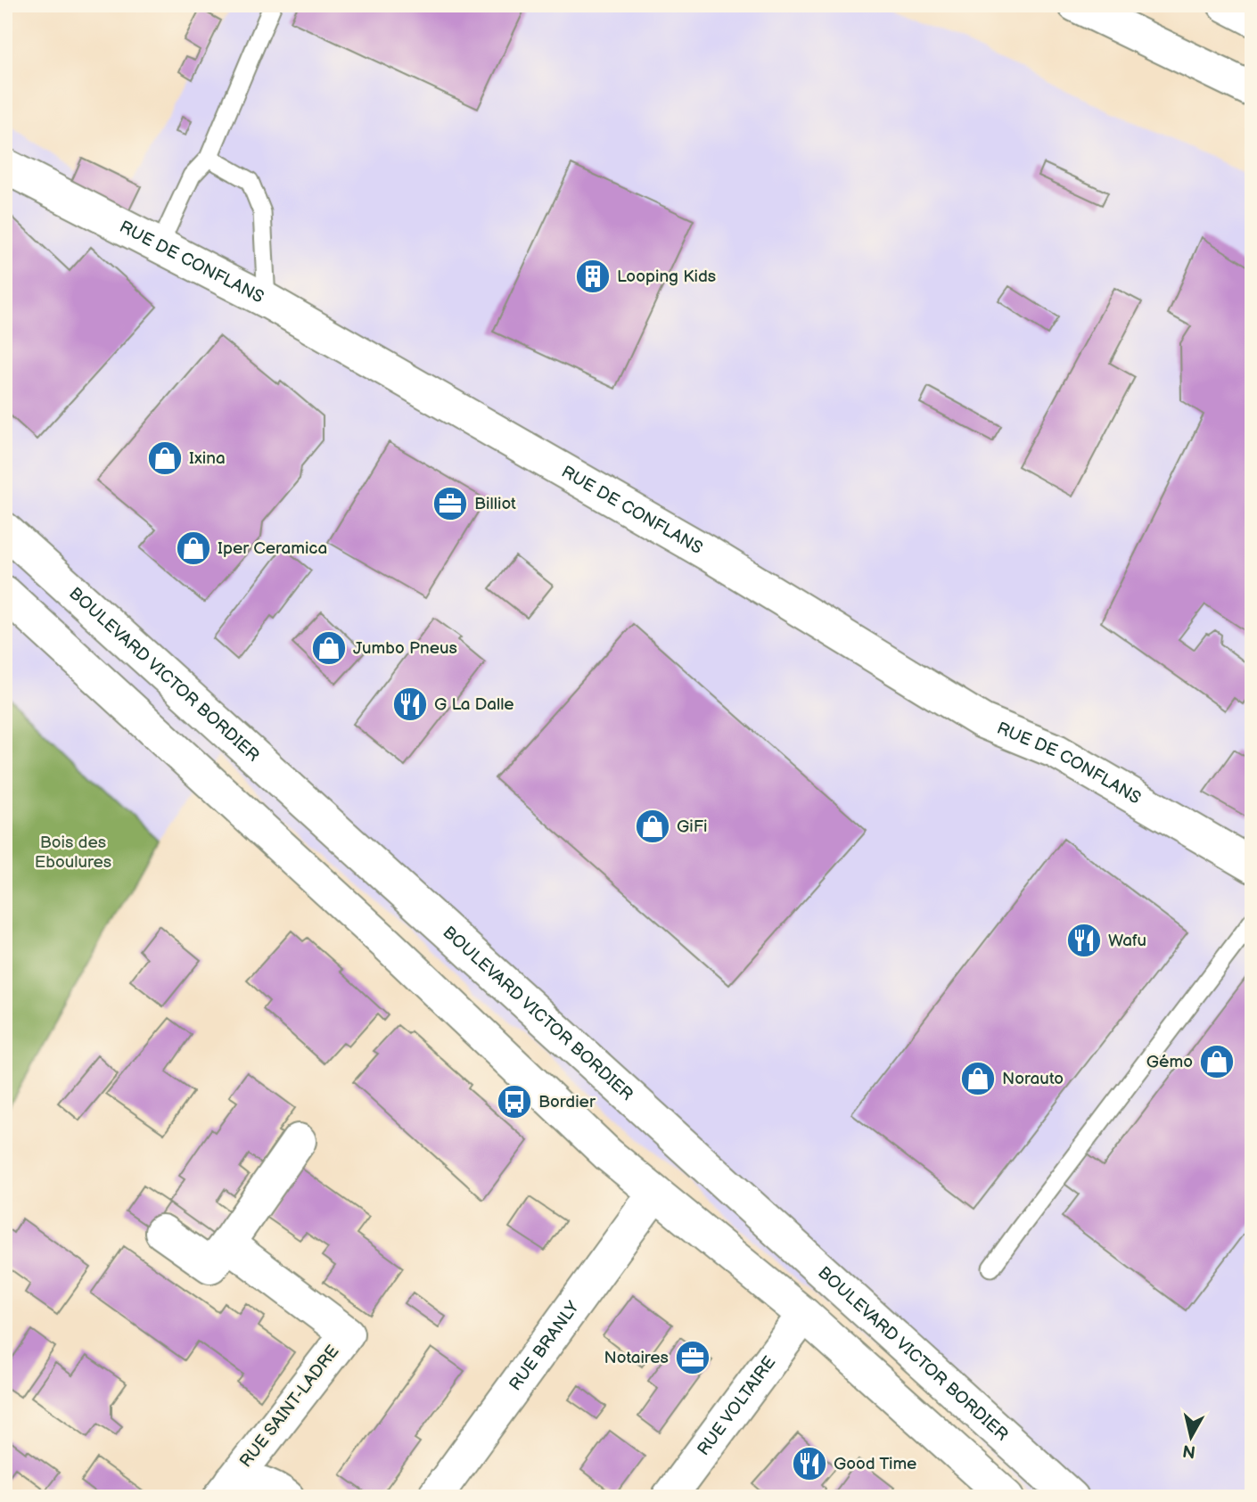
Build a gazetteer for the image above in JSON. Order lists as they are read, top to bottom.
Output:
{
  "streets": {
    "main road": [
      "RUE DE CONFLANS",
      "BOULEVARD VICTOR BORDIER",
      "RUE BRANLY",
      "RUE VOLTAIRE",
      "RUE SAINT-LADRE"
    ]
  },
  "parks": ["Bois des Eboulures"],
  "places": {
    "building": ["Looping Kids"],
    "shop": [
      "Ixina",
      "Iper Ceramica",
      "Jumbo Pneus",
      "GiFi",
      "Gémo",
      "Norauto"
    ],
    "office": ["Billiot", "Notaires"],
    "restaurant": ["G La Dalle", "Wafu", "Good Time"],
    "bus stop": ["Bordier"]
  },
  "north": "bottom"
}
